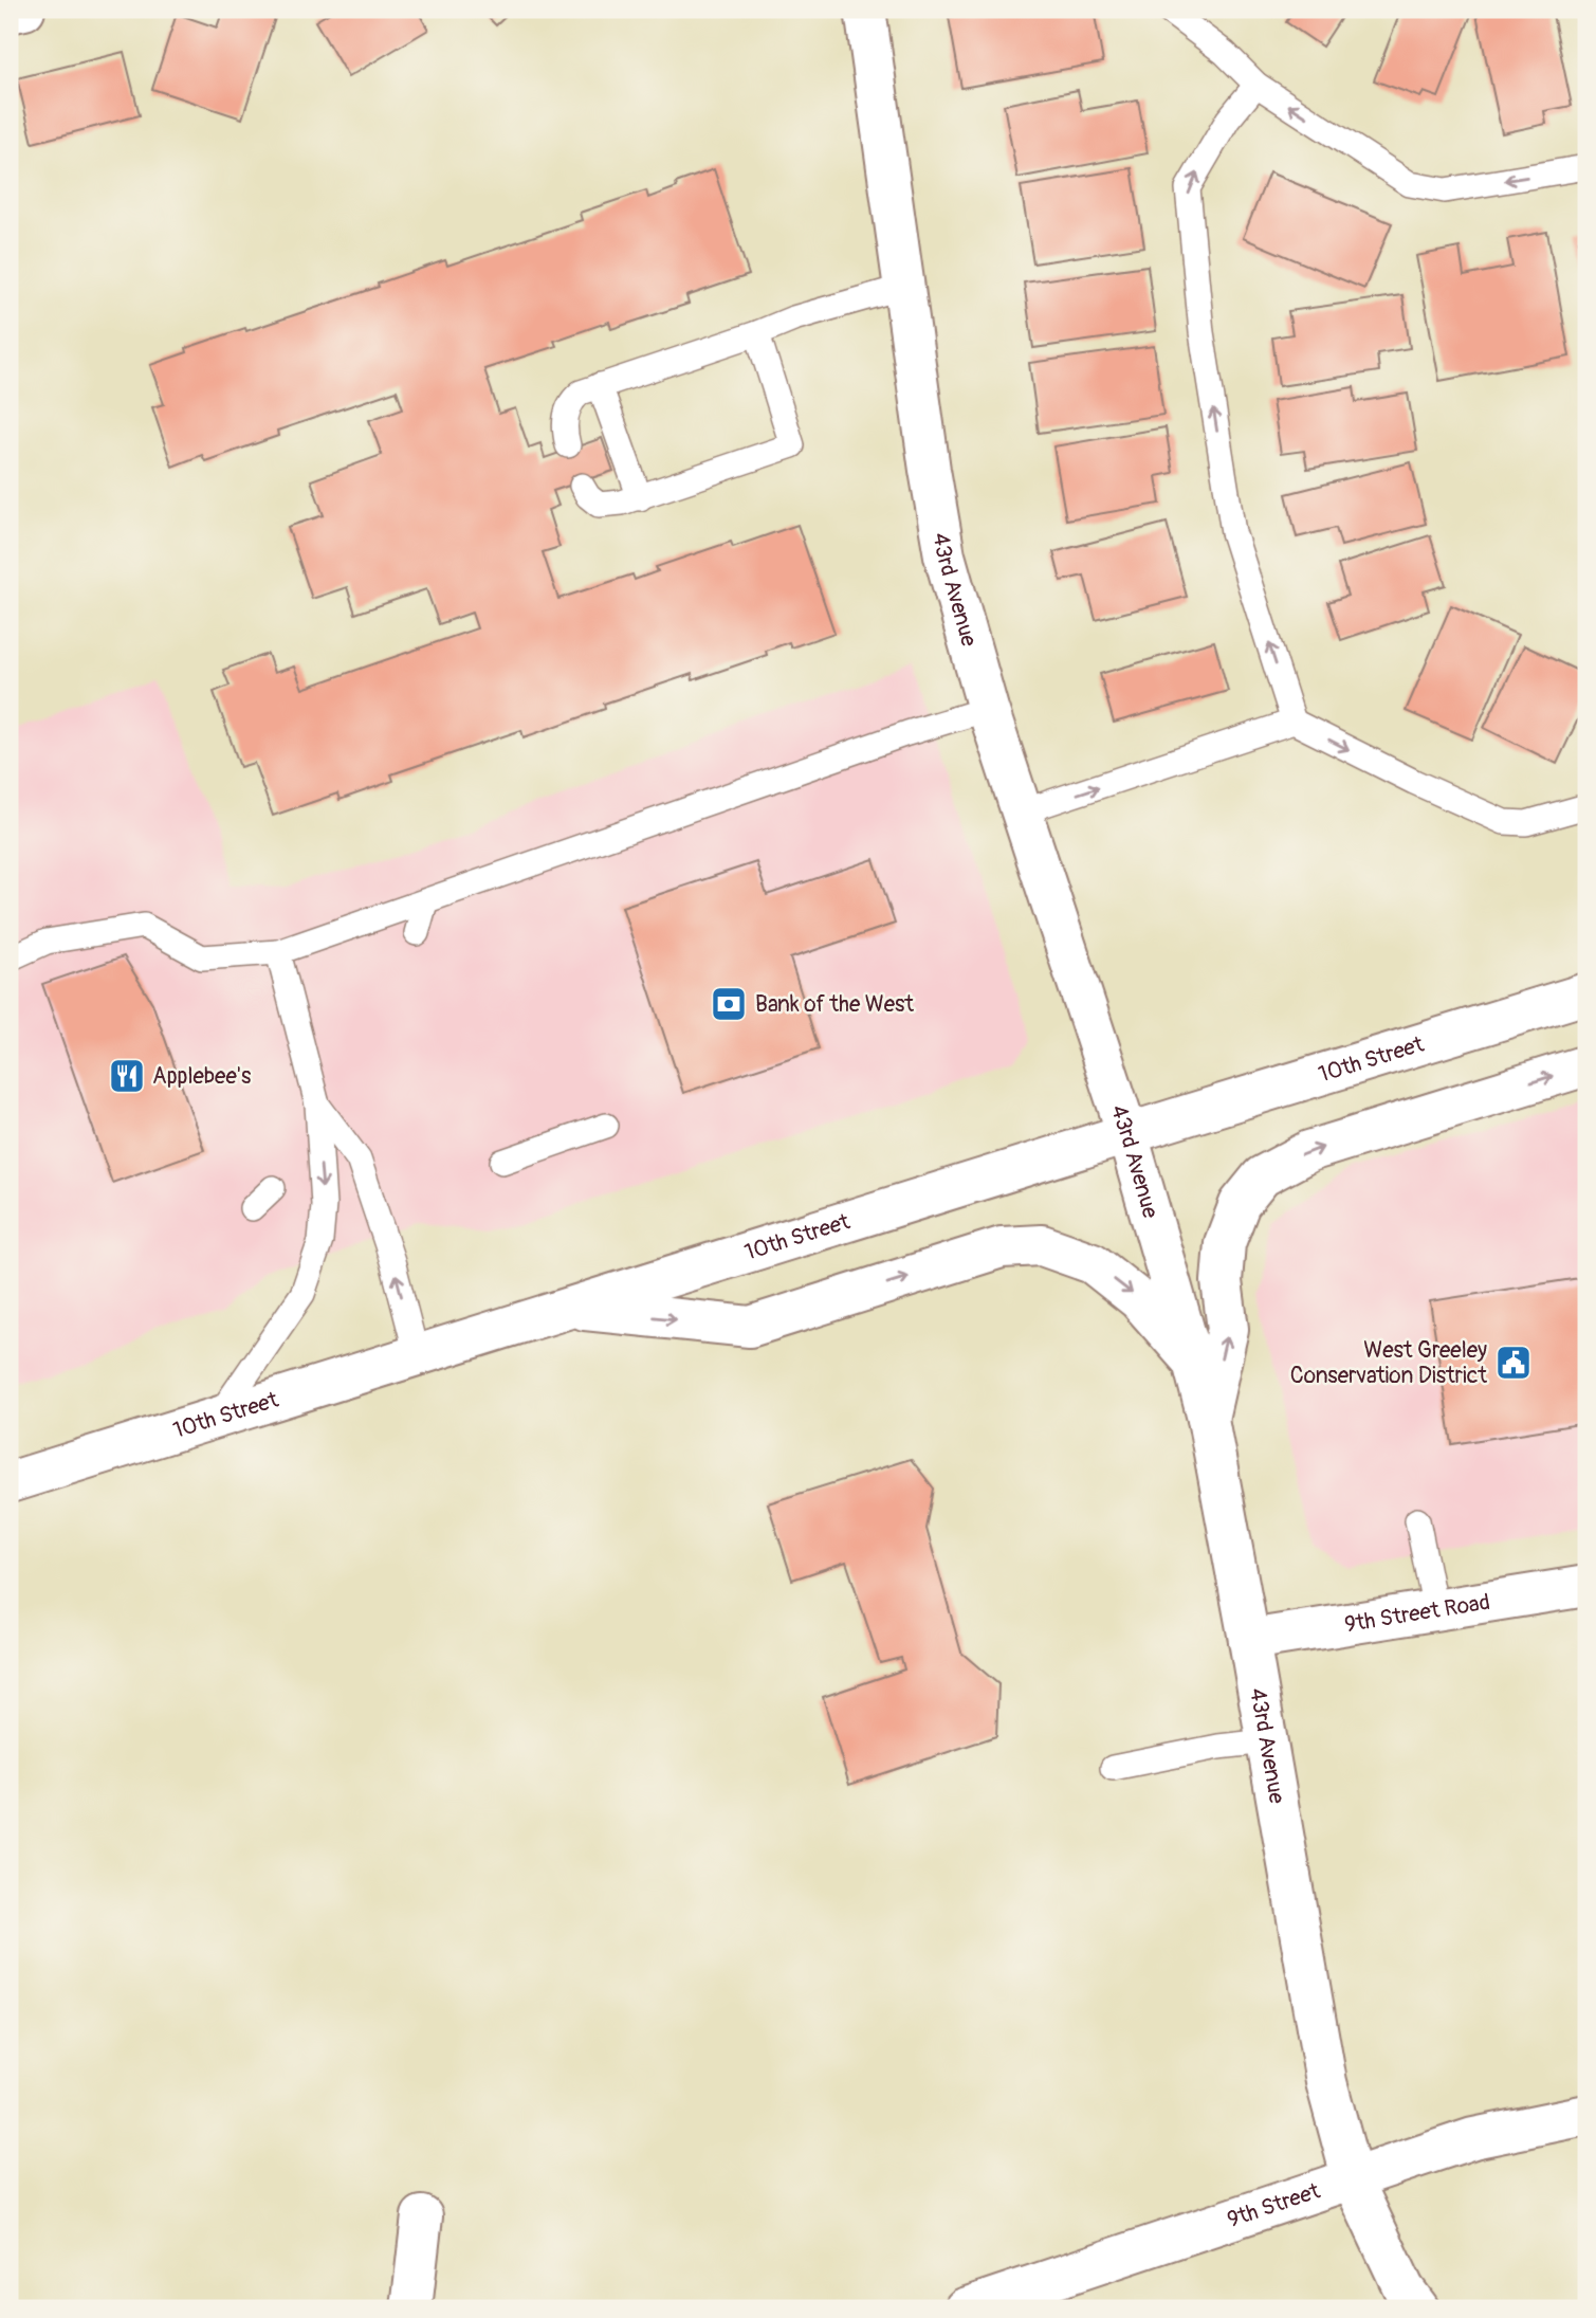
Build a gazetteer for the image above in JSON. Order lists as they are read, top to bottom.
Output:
{
  "streets": {
    "street": [
      "43rd Avenue",
      "10th Street",
      "9th Street Road",
      "9th Street"
    ]
  },
  "crossings": [
    ["43rd Avenue", "10th Street"],
    ["43rd Avenue", "9th Street Road"],
    ["43rd Avenue", "9th Street"]
  ],
  "places": {
    "bank": ["Bank of the West"],
    "restaurant": ["Applebee's"],
    "public building": ["West Greeley Conservation District"]
  }
}
